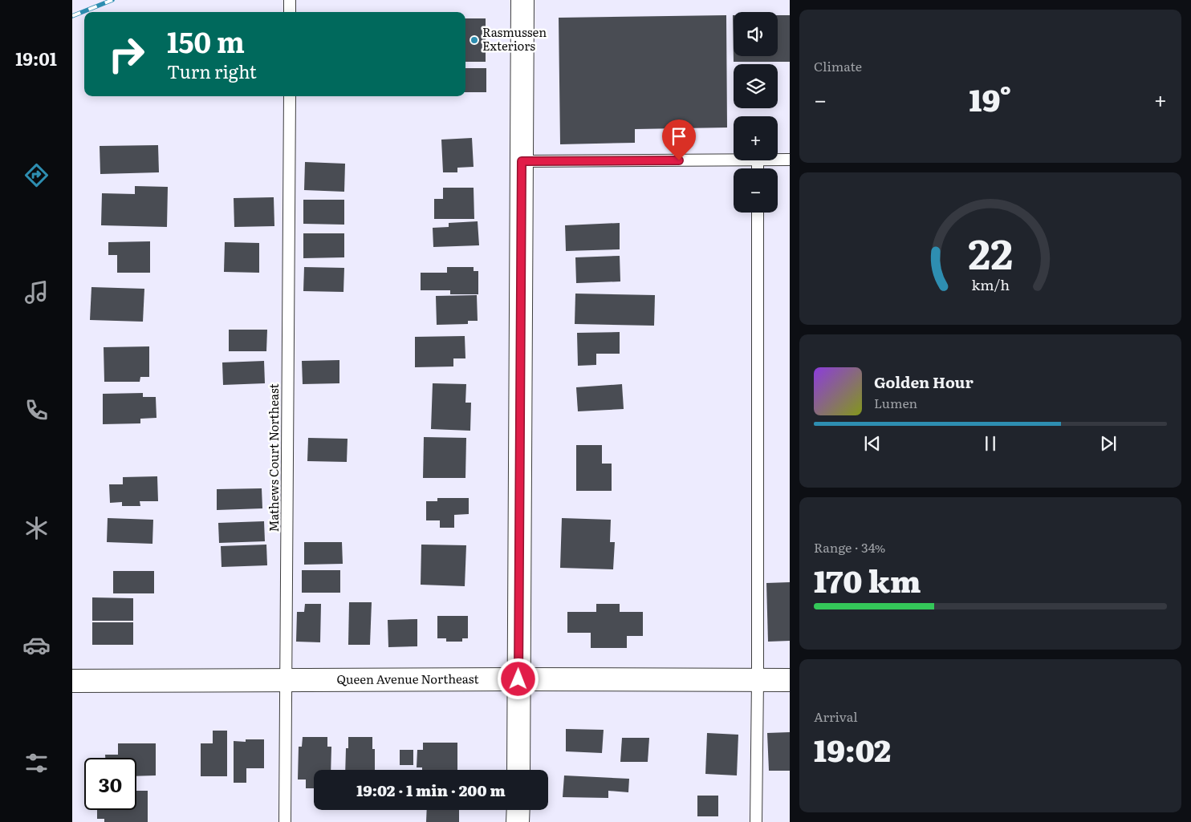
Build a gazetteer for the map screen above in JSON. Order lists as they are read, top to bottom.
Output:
{
  "streets": {
    "street": ["Queen Avenue Northeast"],
    "lane": ["Mathews Court Northeast"]
  },
  "crossings": [
    ["Mathews Court Northeast", "Queen Avenue Northeast"]
  ],
  "places": ["Rasmussen Exteriors"],
  "page": {
    "tabs": "19:01",
    "tile": [
      "Climate",
      ["Range · 34%", "170 km"],
      ["Arrival", "19:02"]
    ],
    "map_buttons": ["+", "−"],
    "turn": ["150 m", "Turn right"],
    "heat": ["−", "19°", "+"],
    "song": ["Golden Hour", "Lumen"],
    "limit": "30",
    "trip": "19:02 · 1 min · 200 m",
    "gauge": ["22", "km/h"]
  }
}
